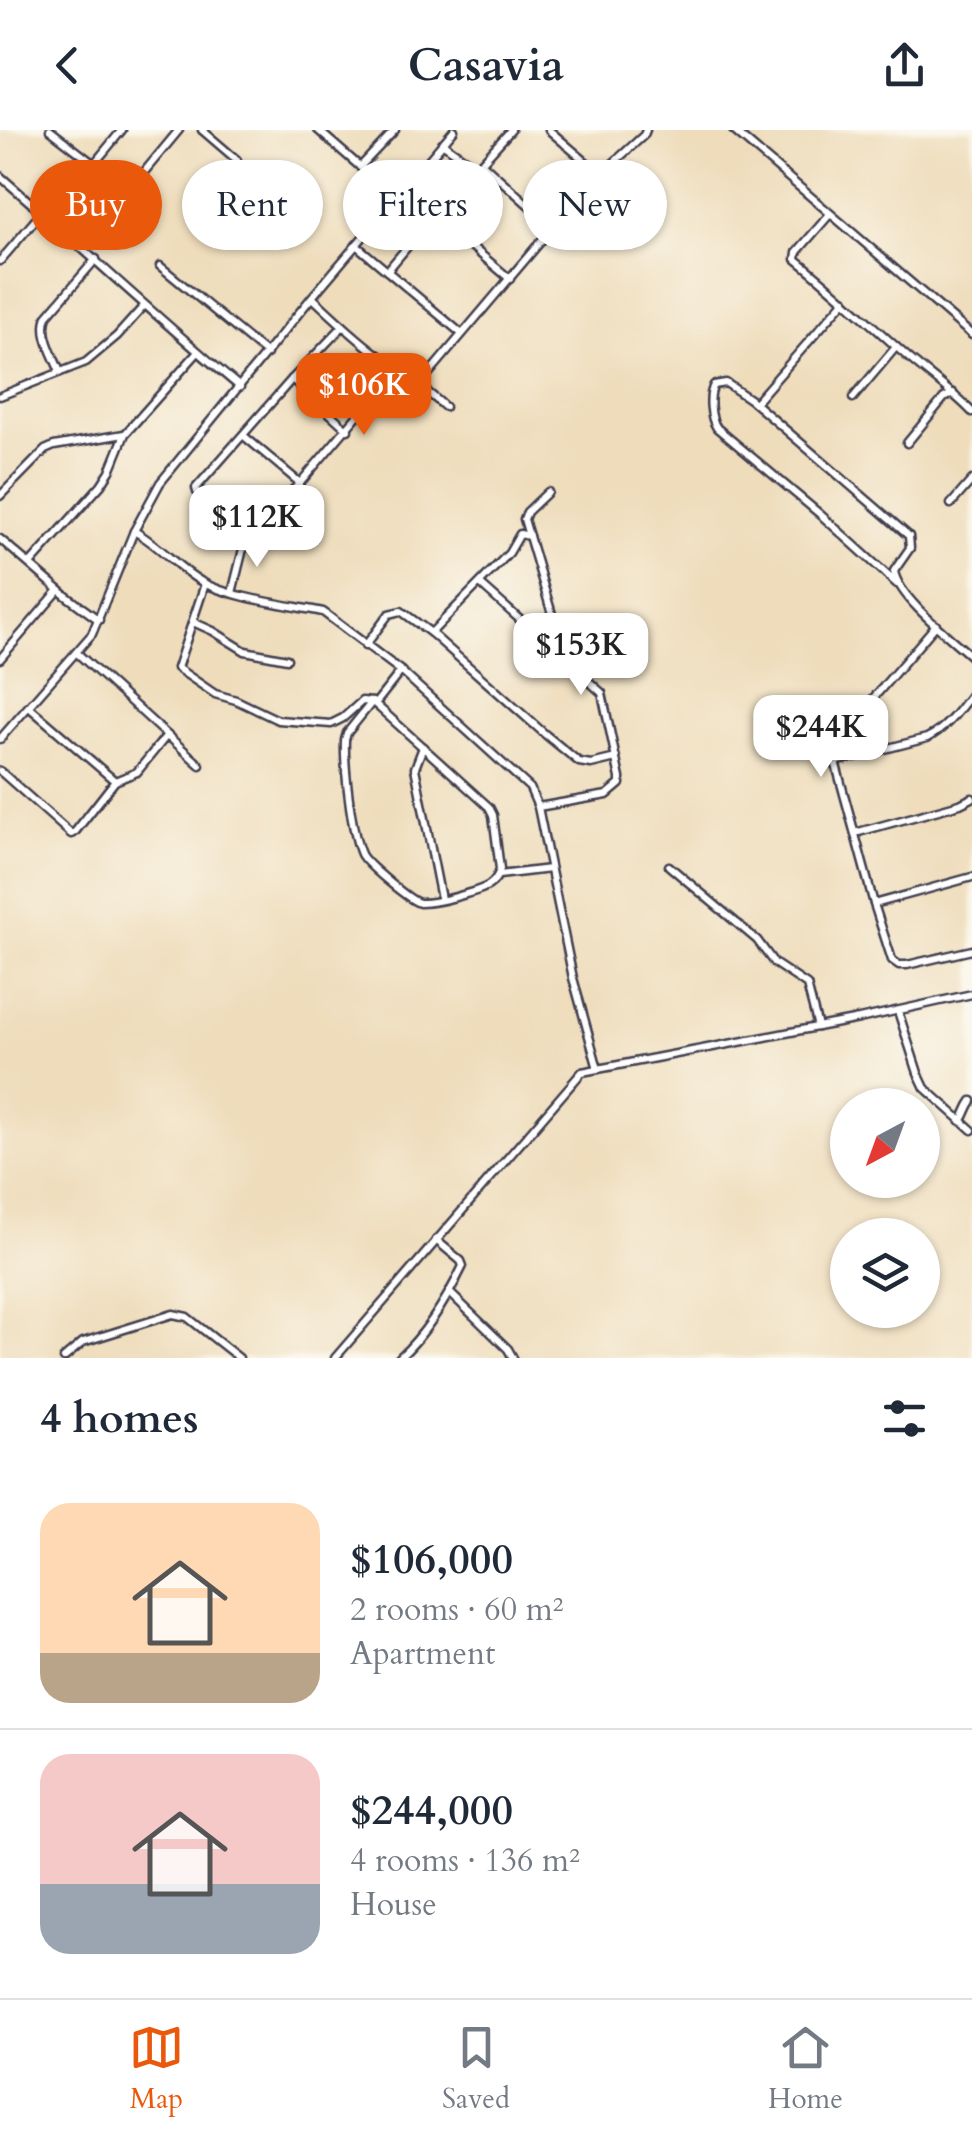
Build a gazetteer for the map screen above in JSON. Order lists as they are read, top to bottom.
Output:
{
  "north": "bottom left",
  "page": {
    "header": "Casavia",
    "chip": [
      "Buy",
      "Rent",
      "Filters",
      "New"
    ],
    "price": [
      "$106K",
      "$112K",
      "$153K",
      "$244K"
    ],
    "heading": "4 homes",
    "list": [
      {
        "name": "$106,000",
        "note": "2 rooms · 60 m² · Apartment"
      },
      {
        "name": "$244,000",
        "note": "4 rooms · 136 m² · House"
      }
    ],
    "tabs": ["Map", "Saved", "Home"]
  }
}
